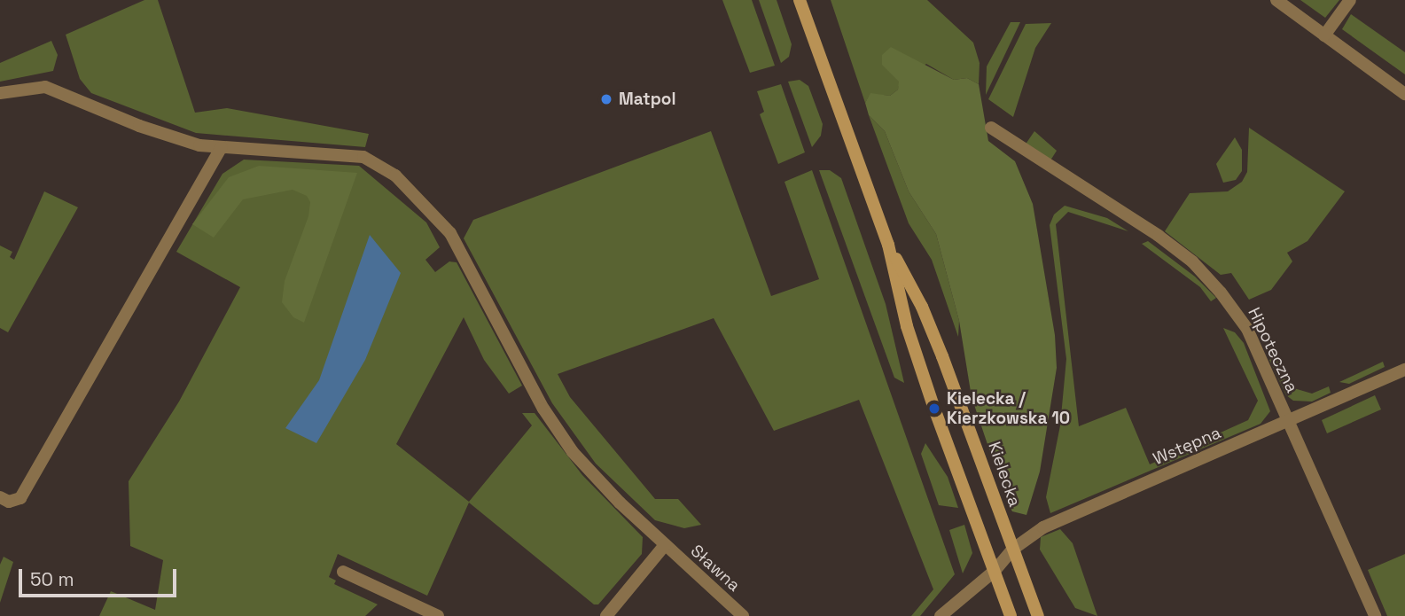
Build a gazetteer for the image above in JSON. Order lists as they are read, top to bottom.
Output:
{
  "streets": {
    "main road": ["Kielecka"],
    "street": ["Hipoteczna", "Wstępna", "Sławna"]
  },
  "crossings": [
    ["Hipoteczna", "Wstępna"],
    ["Wstępna", "Kielecka"]
  ],
  "places": ["Matpol", "Kielecka / Kierzkowska 10"],
  "scale_bar": "50 m"
}
